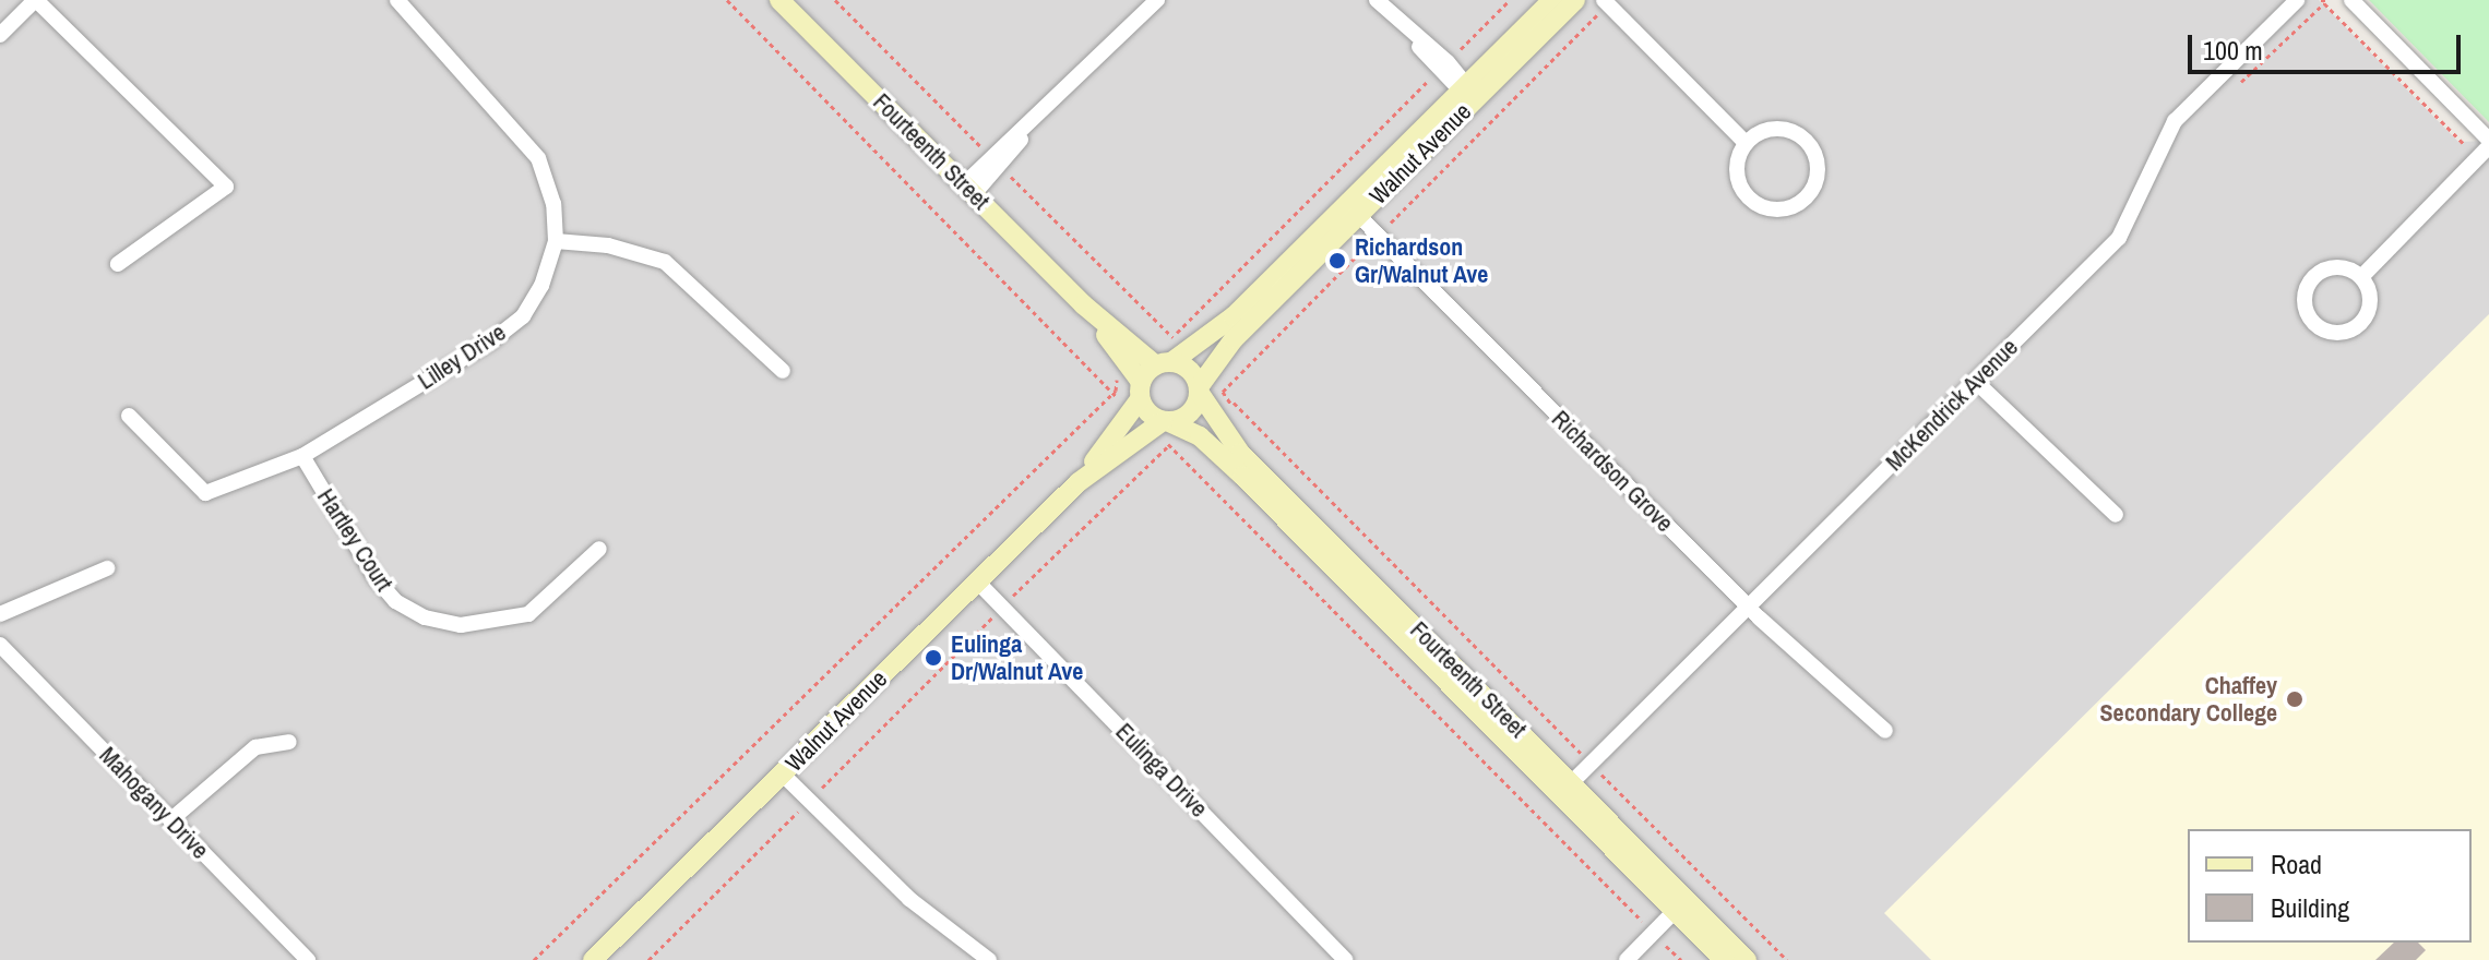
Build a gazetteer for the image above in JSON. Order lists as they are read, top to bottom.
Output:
{
  "streets": {
    "street": [
      "Fourteenth Street",
      "Walnut Avenue",
      "Lilley Drive",
      "McKendrick Avenue",
      "Richardson Grove",
      "Hartley Court",
      "Eulinga Drive",
      "Mahogany Drive"
    ]
  },
  "crossings": [
    ["Fourteenth Street", "Walnut Avenue"],
    ["Fourteenth Street", "McKendrick Avenue"],
    ["Walnut Avenue", "Richardson Grove"],
    ["Walnut Avenue", "Eulinga Drive"],
    ["Lilley Drive", "Hartley Court"],
    ["McKendrick Avenue", "Richardson Grove"]
  ],
  "places": ["Richardson Gr/Walnut Ave", "Eulinga Dr/Walnut Ave", "Chaffey Secondary College"],
  "legend": ["Road", "Building"],
  "scale_bar": "100 m"
}
